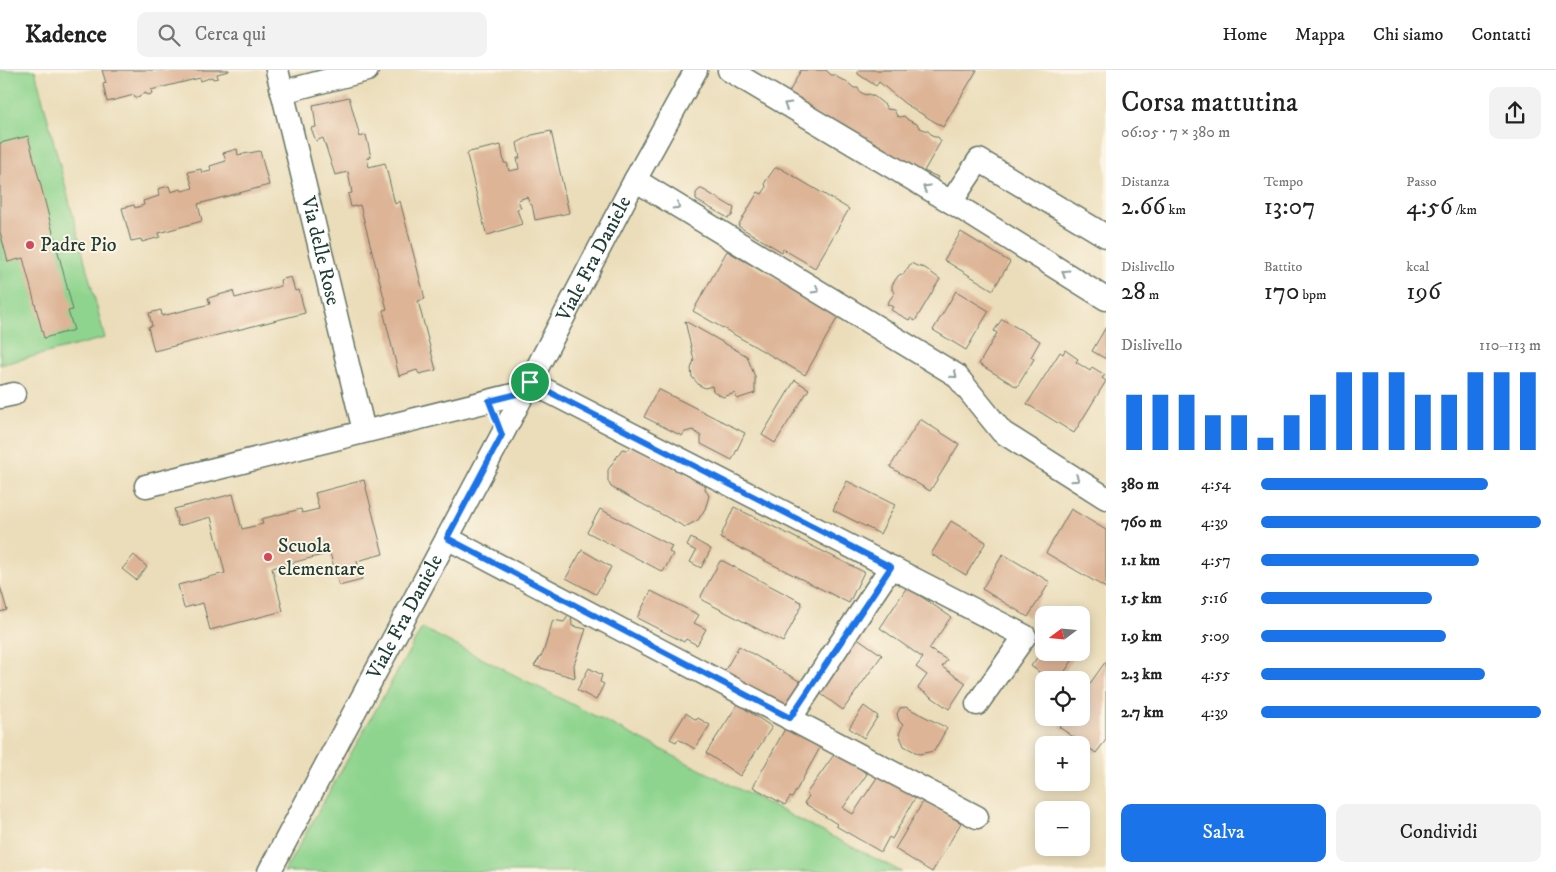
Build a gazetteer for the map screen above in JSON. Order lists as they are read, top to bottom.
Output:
{
  "streets": {
    "street": ["Via delle Rose", "Viale Fra Daniele"]
  },
  "places": ["Padre Pio", "Scuola elementare"],
  "north": "left",
  "page": {
    "header": "Kadence",
    "search": "Cerca qui",
    "nav": [
      "Home",
      "Mappa",
      "Chi siamo",
      "Contatti"
    ],
    "heading": ["Corsa mattutina", "06:05 · 7 × 380 m"],
    "stats": [
      ["Distanza", "2.66 km"],
      ["Tempo", "13:07"],
      ["Passo", "4:56 /km"],
      ["Dislivello", "28 m"],
      ["Battito", "170 bpm"],
      ["kcal", "196"]
    ],
    "chart": ["Dislivello", "110–113 m"],
    "list": [
      {
        "name": "380 m",
        "note": "4:54"
      },
      {
        "name": "760 m",
        "note": "4:39"
      },
      {
        "name": "1.1 km",
        "note": "4:57"
      },
      {
        "name": "1.5 km",
        "note": "5:16"
      },
      {
        "name": "1.9 km",
        "note": "5:09"
      },
      {
        "name": "2.3 km",
        "note": "4:55"
      },
      {
        "name": "2.7 km",
        "note": "4:39"
      }
    ],
    "map_buttons": ["+", "−"],
    "buttons": ["Salva", "Condividi"]
  }
}
